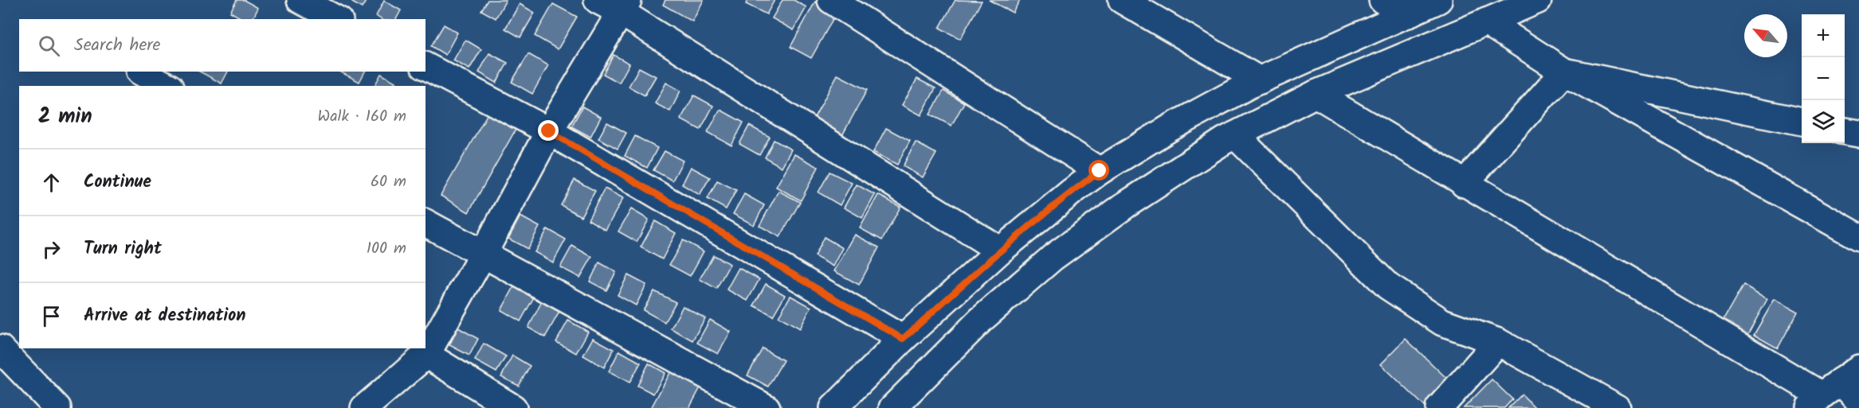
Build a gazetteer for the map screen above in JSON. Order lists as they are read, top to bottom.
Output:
{
  "north": "top left",
  "page": {
    "map_buttons": ["+", "−"],
    "search": "Search here",
    "heading": ["2 min", "Walk · 160 m"],
    "list": [
      ["Continue", "60 m"],
      ["Turn right", "100 m"],
      "Arrive at destination"
    ]
  }
}
